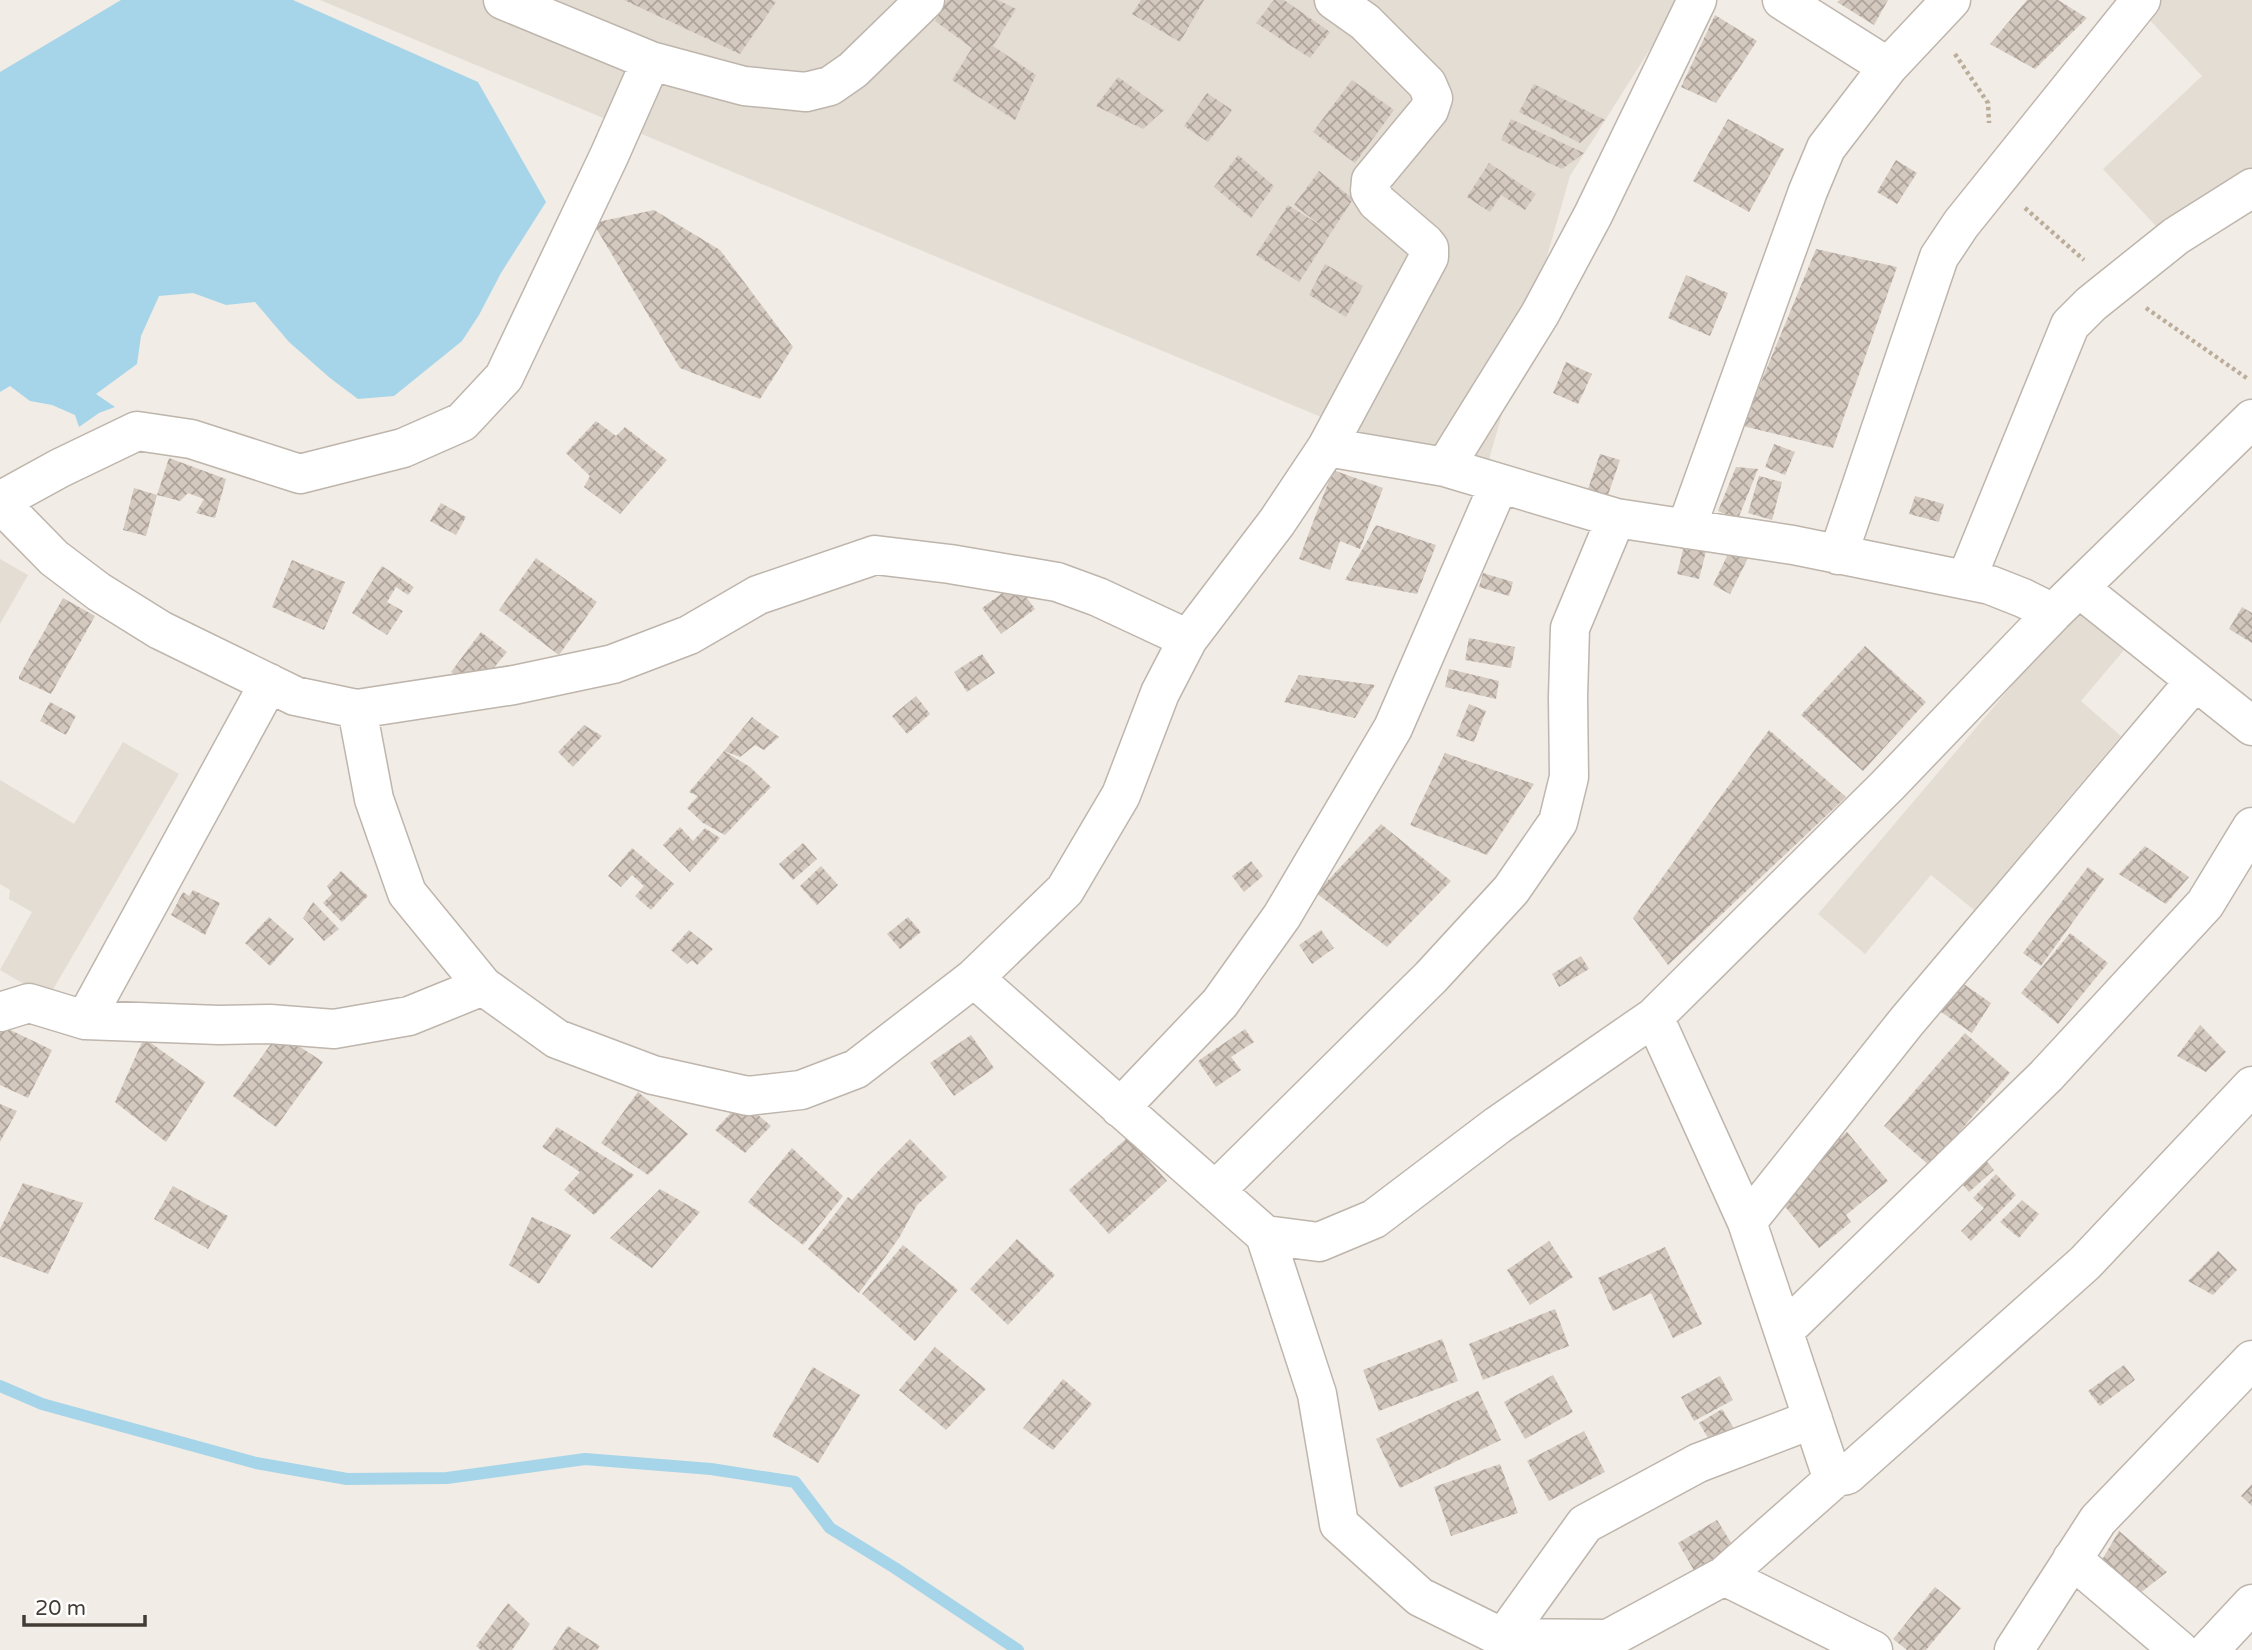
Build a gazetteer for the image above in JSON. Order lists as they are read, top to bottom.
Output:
{
  "scale_bar": "20 m"
}
